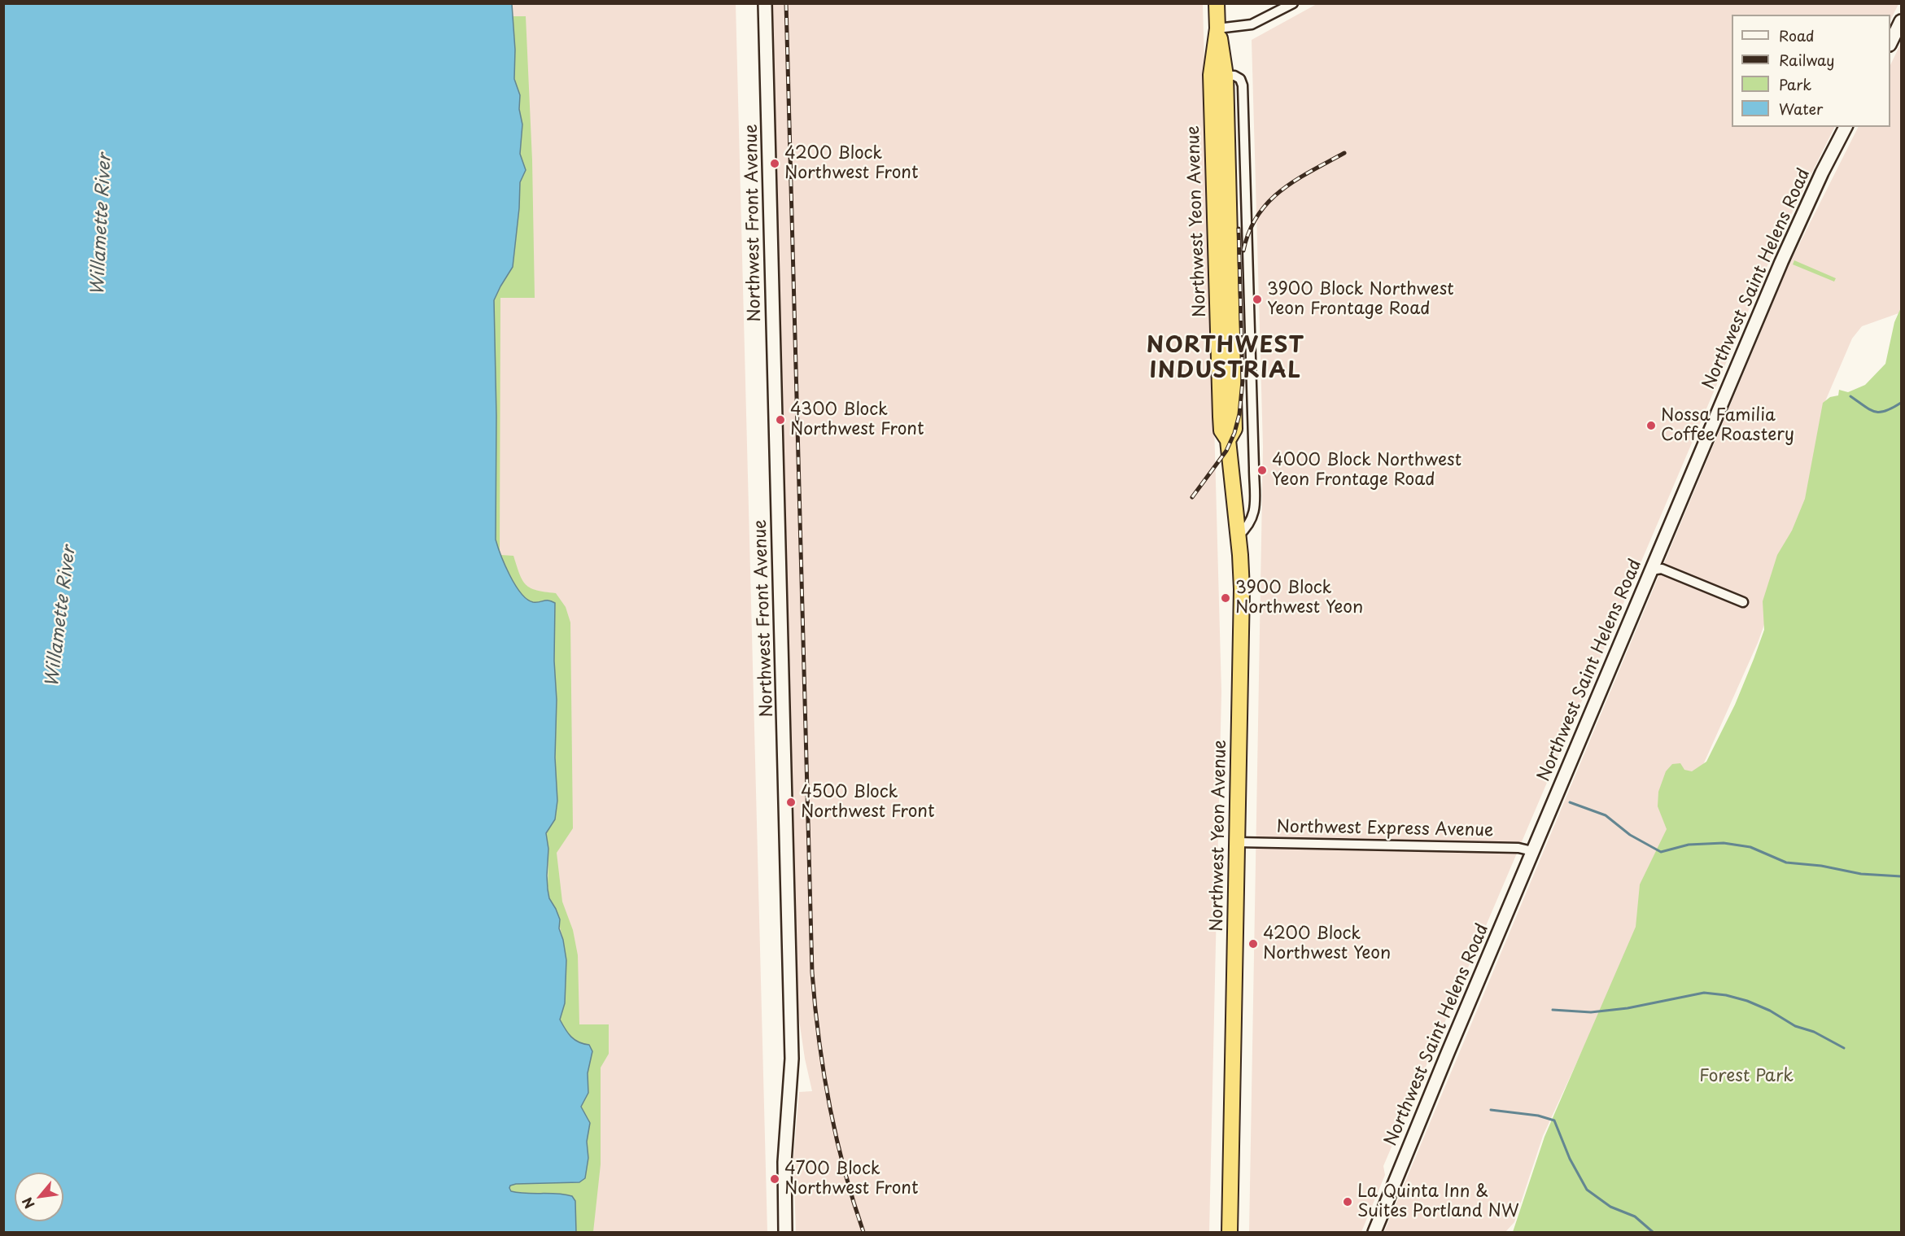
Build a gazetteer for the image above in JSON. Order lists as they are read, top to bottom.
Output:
{
  "streets": {
    "highway": ["Northwest Yeon Avenue"],
    "main road": ["Northwest Front Avenue", "Northwest Saint Helens Road"],
    "street": ["Northwest Express Avenue"]
  },
  "crossings": [
    ["Northwest Yeon Avenue", "Northwest Express Avenue"],
    ["Northwest Saint Helens Road", "Northwest Express Avenue"]
  ],
  "districts": ["NORTHWEST INDUSTRIAL"],
  "water": ["Willamette River"],
  "parks": ["Forest Park"],
  "places": [
    "4200 Block Northwest Front",
    "3900 Block Northwest Yeon Frontage Road",
    "4300 Block Northwest Front",
    "Nossa Familia Coffee Roastery",
    "4000 Block Northwest Yeon Frontage Road",
    "3900 Block Northwest Yeon",
    "4500 Block Northwest Front",
    "4200 Block Northwest Yeon",
    "4700 Block Northwest Front",
    "La Quinta Inn & Suites Portland NW"
  ],
  "legend": [
    "Road",
    "Railway",
    "Park",
    "Water"
  ],
  "north": "bottom left"
}
